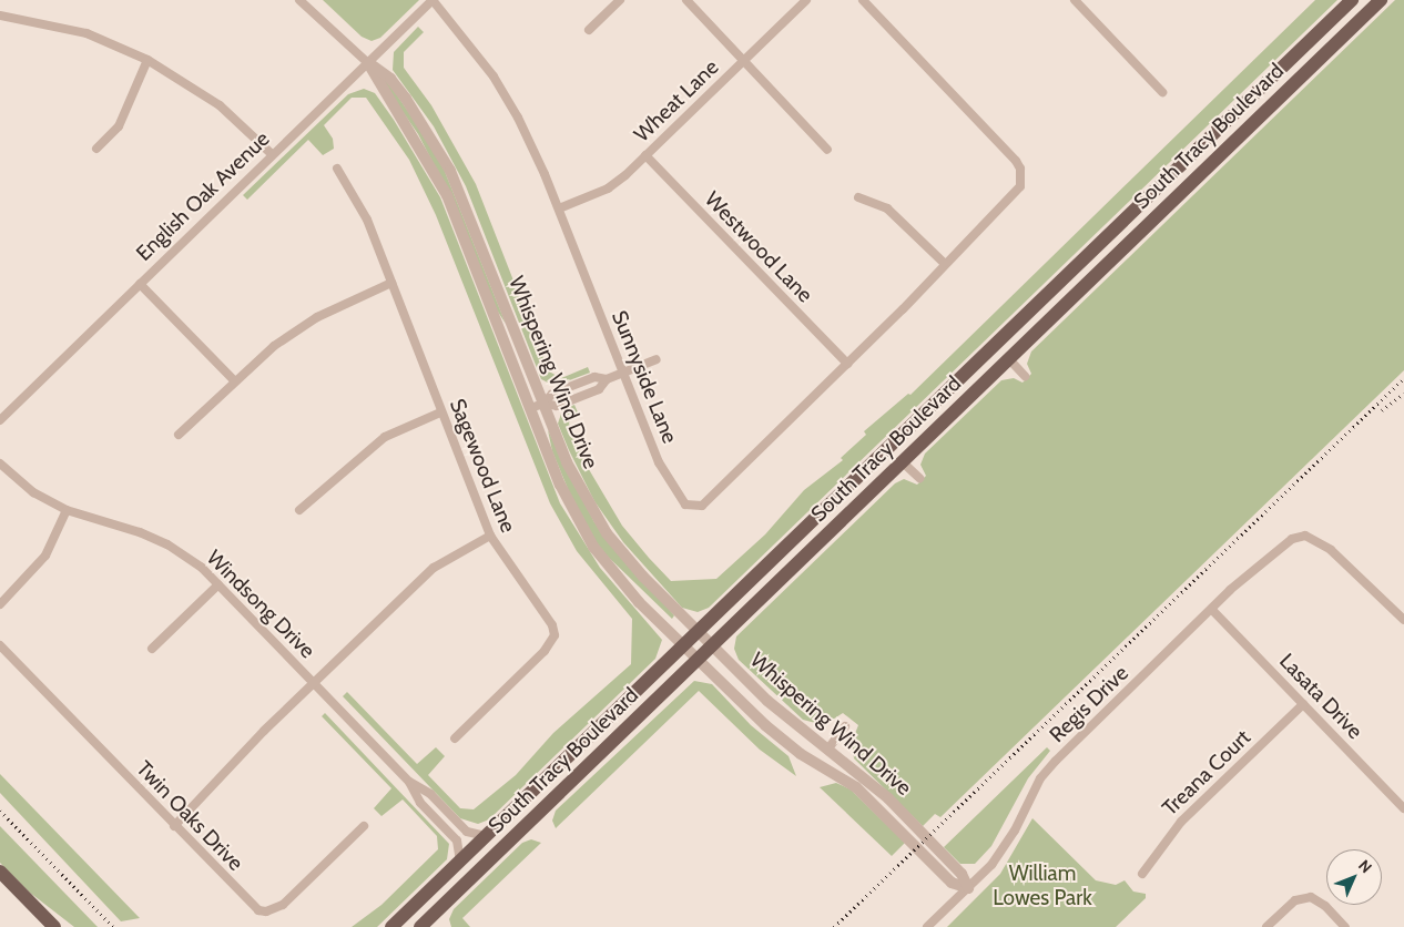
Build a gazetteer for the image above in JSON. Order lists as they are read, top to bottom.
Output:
{
  "streets": {
    "main road": ["South Tracy Boulevard"],
    "street": [
      "Wheat Lane",
      "English Oak Avenue",
      "Westwood Lane",
      "Whispering Wind Drive",
      "Sunnyside Lane",
      "Sagewood Lane",
      "Windsong Drive",
      "Lasata Drive",
      "Regis Drive",
      "Treana Court",
      "Twin Oaks Drive"
    ]
  },
  "crossings": [
    ["Wheat Lane", "Westwood Lane"],
    ["Wheat Lane", "Sunnyside Lane"],
    ["South Tracy Boulevard", "Whispering Wind Drive"],
    ["South Tracy Boulevard", "Windsong Drive"],
    ["English Oak Avenue", "Whispering Wind Drive"],
    ["English Oak Avenue", "Sunnyside Lane"],
    ["Westwood Lane", "Sunnyside Lane"],
    ["Whispering Wind Drive", "Regis Drive"],
    ["Lasata Drive", "Regis Drive"],
    ["Lasata Drive", "Treana Court"]
  ],
  "parks": ["William Lowes Park"],
  "north": "top right"
}
